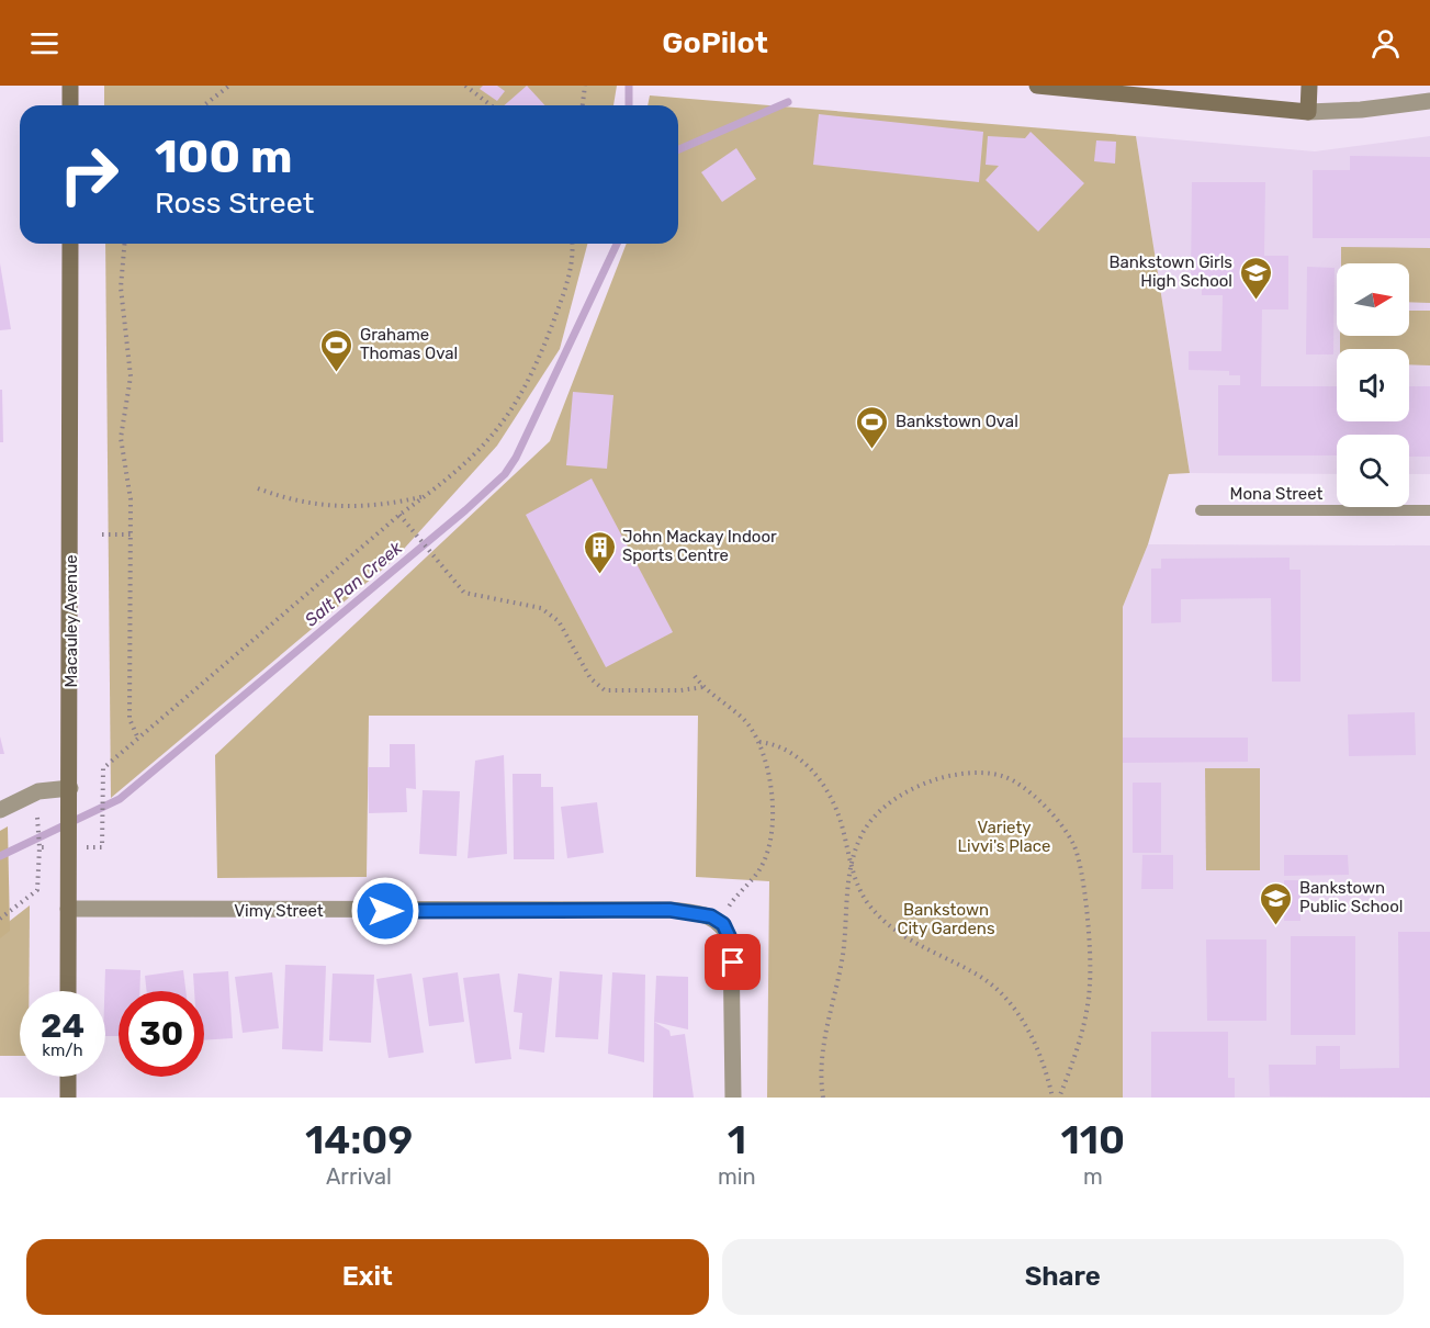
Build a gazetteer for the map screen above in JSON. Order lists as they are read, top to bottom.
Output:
{
  "streets": {
    "main road": ["Macauley Avenue"],
    "street": ["Vimy Street"],
    "lane": ["Mona Street"]
  },
  "crossings": [
    ["Macauley Avenue", "Vimy Street"]
  ],
  "water": ["Salt Pan Creek"],
  "parks": ["Variety Livvi's Place", "Bankstown City Gardens"],
  "places": {
    "school or university": ["Bankstown Girls High School", "Bankstown Public School"],
    "sports": ["Grahame Thomas Oval", "Bankstown Oval"],
    "building": ["John Mackay Indoor Sports Centre"]
  },
  "north": "right",
  "page": {
    "header": "GoPilot",
    "turn": ["100 m", "Ross Street"],
    "speed": "24 km/h",
    "limit": "30",
    "eta": [
      "14:09",
      "Arrival",
      "1",
      "min",
      "110",
      "m"
    ],
    "buttons": ["Exit", "Share"]
  }
}
